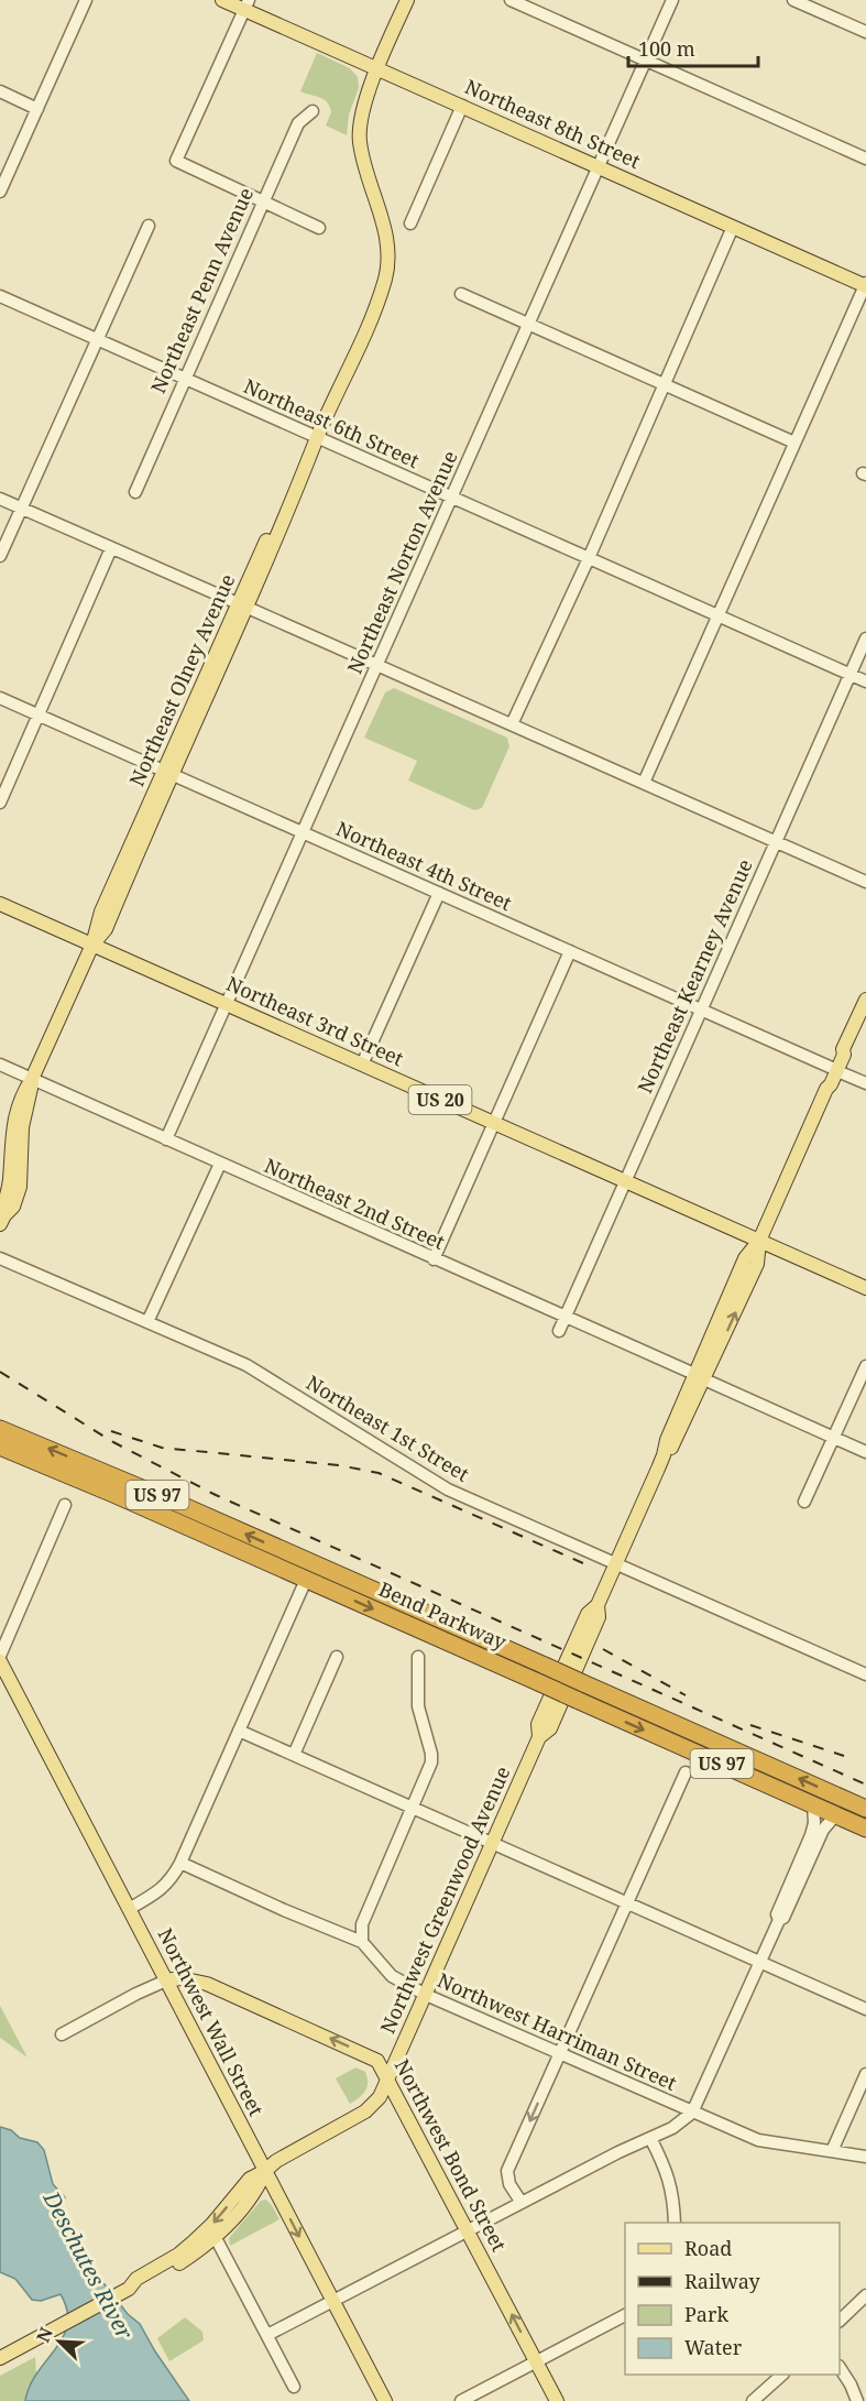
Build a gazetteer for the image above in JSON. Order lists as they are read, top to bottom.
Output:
{
  "streets": {
    "highway": ["US 97", "Bend Parkway"],
    "main road": [
      "Northeast 8th Street",
      "Northeast Olney Avenue",
      "Northeast 3rd Street",
      "US 20",
      "Northwest Greenwood Avenue",
      "Northwest Wall Street",
      "Northwest Bond Street"
    ],
    "street": [
      "Northeast Penn Avenue",
      "Northeast 6th Street",
      "Northeast Norton Avenue",
      "Northeast 4th Street",
      "Northeast Kearney Avenue",
      "Northeast 2nd Street",
      "Northeast 1st Street",
      "Northwest Harriman Street"
    ]
  },
  "crossings": [
    ["Northeast 8th Street", "Northeast Norton Avenue"],
    ["Northeast 8th Street", "Northeast Olney Avenue"],
    ["Northeast Penn Avenue", "Northeast 6th Street"],
    ["Northeast 6th Street", "Northeast Norton Avenue"],
    ["Northeast 6th Street", "Northeast Olney Avenue"],
    ["Northeast 6th Street", "Northeast Kearney Avenue"],
    ["Northeast Norton Avenue", "Northeast 4th Street"],
    ["Northeast Norton Avenue", "Northeast 3rd Street"],
    ["Northeast Norton Avenue", "Northeast 2nd Street"],
    ["Northeast Olney Avenue", "Northeast 4th Street"],
    ["Northeast Olney Avenue", "Northeast 3rd Street"],
    ["Northeast Olney Avenue", "Northeast 2nd Street"],
    ["Northeast 4th Street", "Northeast Kearney Avenue"],
    ["Northeast 4th Street", "Northwest Greenwood Avenue"],
    ["Northeast Kearney Avenue", "Northeast 3rd Street"],
    ["Northeast Kearney Avenue", "Northeast 2nd Street"],
    ["Northeast 3rd Street", "Northwest Greenwood Avenue"],
    ["Northeast 2nd Street", "Northwest Greenwood Avenue"],
    ["Northeast 1st Street", "Northwest Greenwood Avenue"],
    ["Bend Parkway", "Northwest Greenwood Avenue"],
    ["Northwest Greenwood Avenue", "Northwest Wall Street"],
    ["Northwest Greenwood Avenue", "Northwest Harriman Street"],
    ["Northwest Greenwood Avenue", "Northwest Bond Street"],
    ["Northwest Wall Street", "Northwest Bond Street"]
  ],
  "one_way": ["Northwest Bond Street"],
  "water": ["Deschutes River"],
  "legend": [
    "Road",
    "Railway",
    "Park",
    "Water"
  ],
  "scale_bar": "100 m",
  "north": "top left"
}
